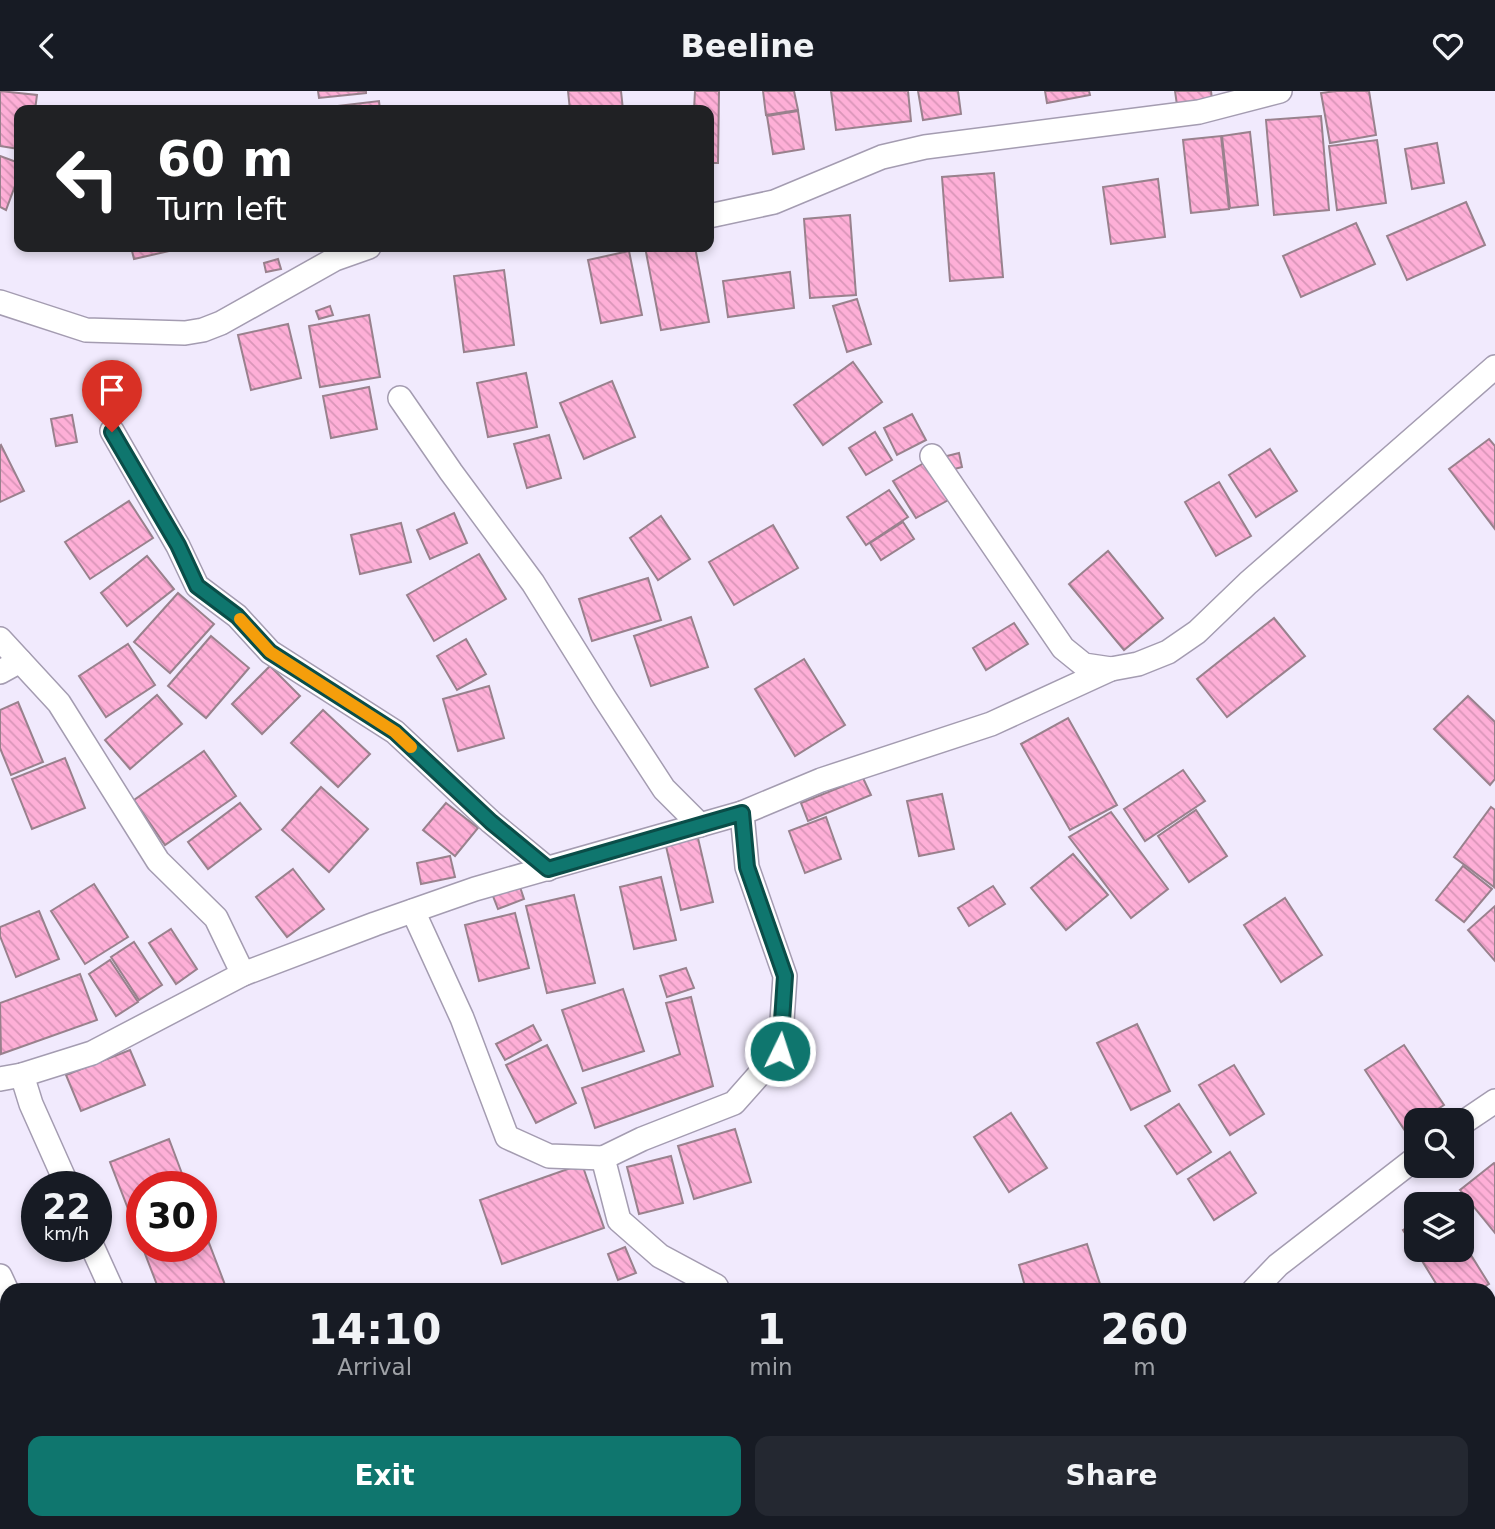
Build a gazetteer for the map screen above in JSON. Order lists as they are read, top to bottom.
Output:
{
  "page": {
    "header": "Beeline",
    "turn": ["60 m", "Turn left"],
    "speed": "22 km/h",
    "limit": "30",
    "eta": [
      "14:10",
      "Arrival",
      "1",
      "min",
      "260",
      "m"
    ],
    "buttons": ["Exit", "Share"]
  }
}
